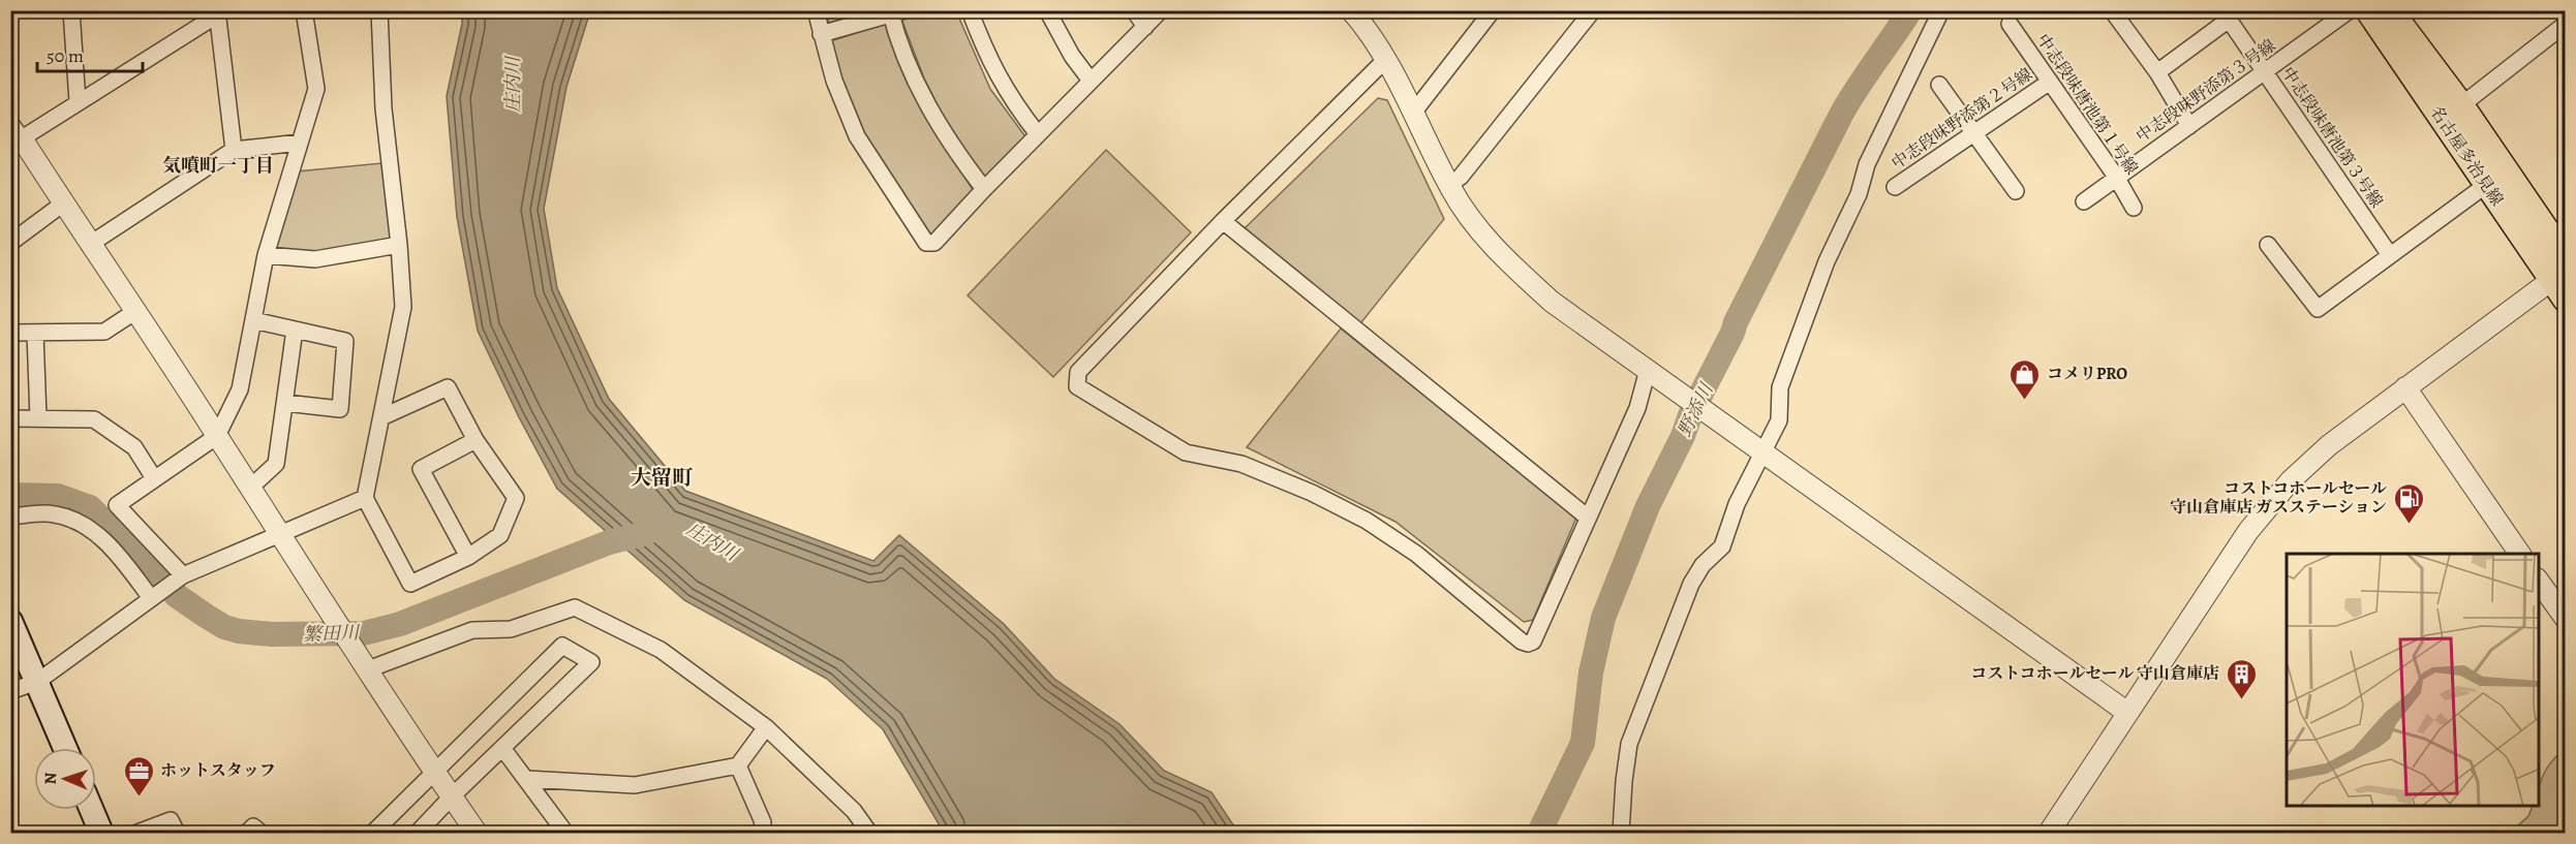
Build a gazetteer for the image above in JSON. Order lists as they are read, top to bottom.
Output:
{
  "streets": {
    "main road": ["名古屋多治見線"],
    "street": [
      "中志段味野添第３号線",
      "中志段味唐池第１号線",
      "中志段味野添第２号線",
      "中志段味唐池第３号線"
    ]
  },
  "crossings": [
    ["中志段味野添第３号線", "中志段味唐池第１号線"],
    ["中志段味野添第３号線", "中志段味唐池第３号線"],
    ["中志段味唐池第１号線", "中志段味野添第２号線"]
  ],
  "districts": ["気噴町一丁目", "大留町"],
  "water": ["庄内川", "野添川", "繁田川"],
  "places": {
    "shop": ["コメリPRO"],
    "fuel station": ["コストコホールセール 守山倉庫店 ガスステーション"],
    "building": ["コストコホールセール 守山倉庫店"],
    "office": ["ホットスタッフ"]
  },
  "scale_bar": "50 m",
  "north": "left"
}
